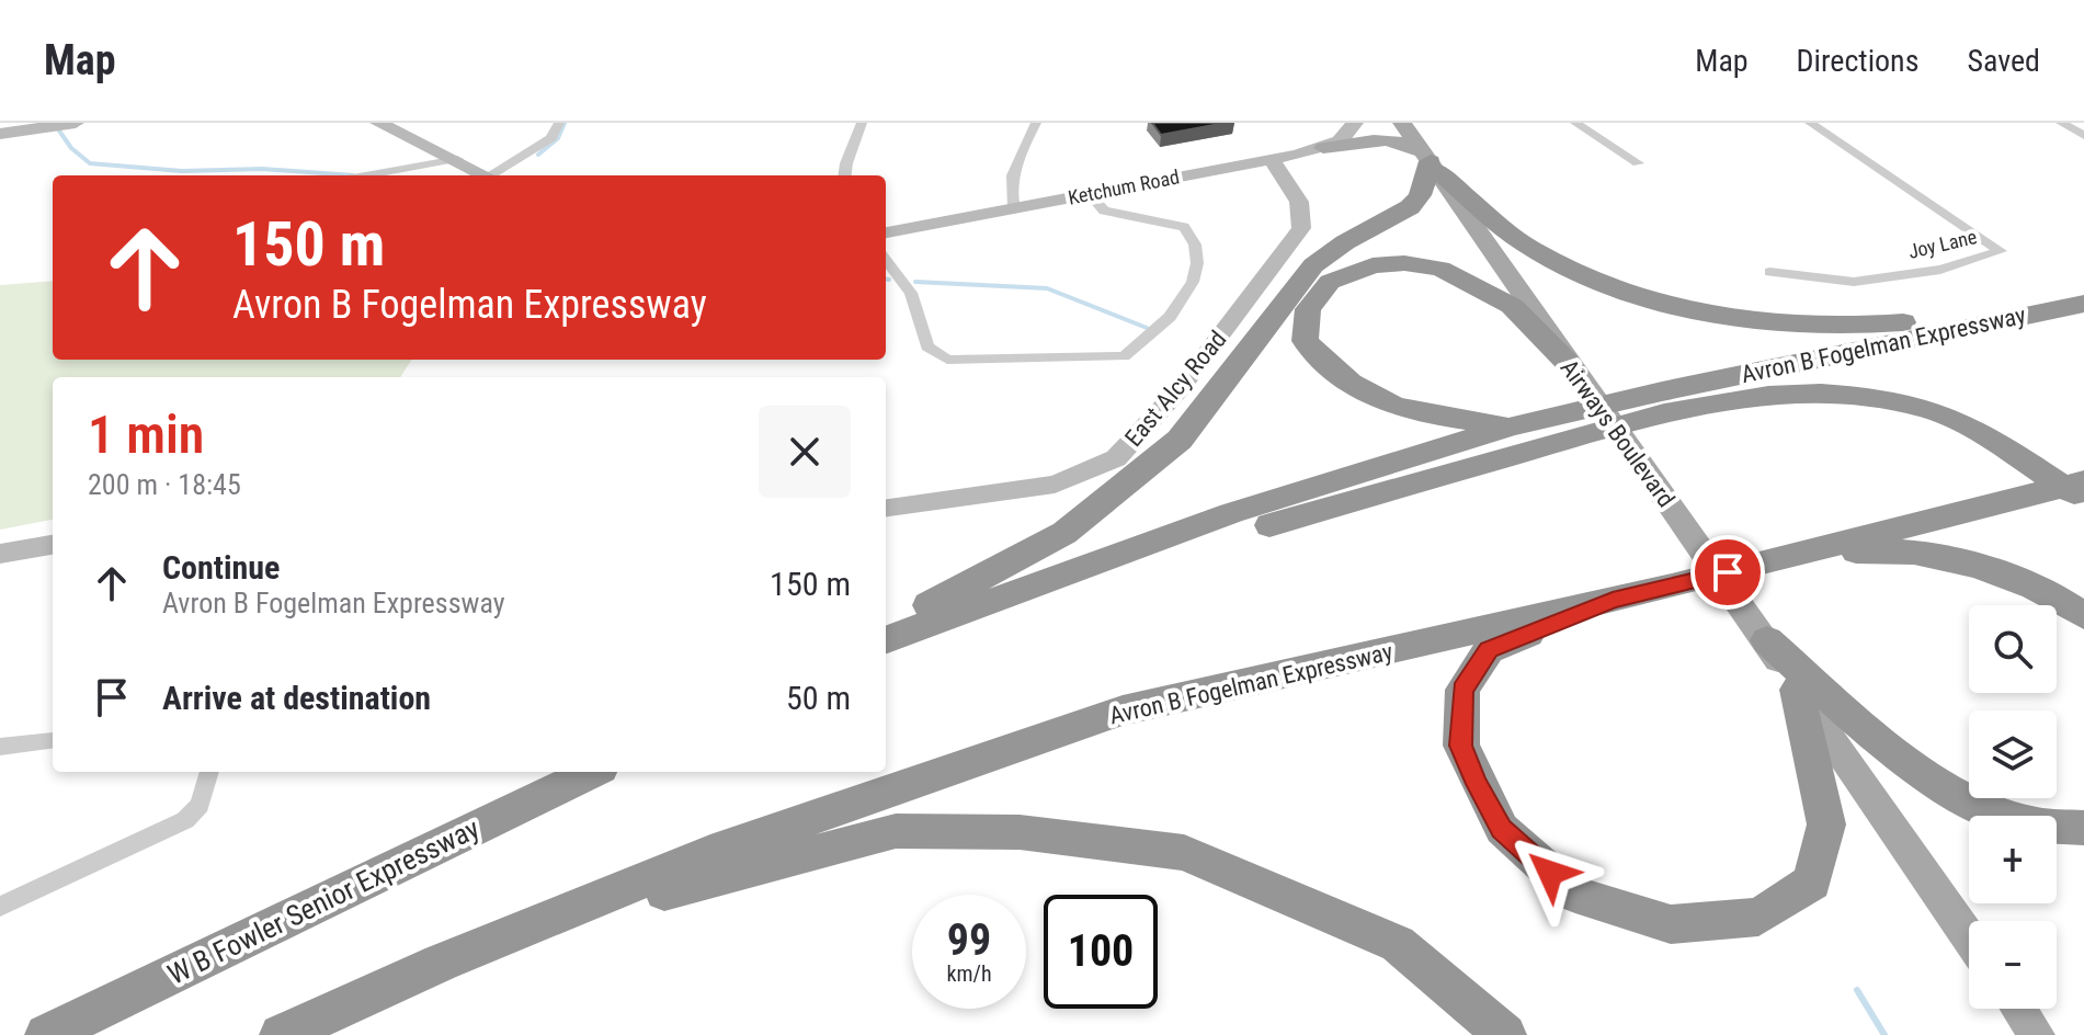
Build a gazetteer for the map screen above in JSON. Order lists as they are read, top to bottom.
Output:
{
  "streets": {
    "highway": ["Avron B Fogelman Expressway", "W B Fowler Senior Expressway"],
    "main road": ["Ketchum Road", "East Alcy Road", "Airways Boulevard"],
    "street": ["Joy Lane"]
  },
  "crossings": [
    ["Ketchum Road", "East Alcy Road"]
  ],
  "page": {
    "header": "Map",
    "nav": ["Map", "Directions", "Saved"],
    "turn": ["150 m", "Avron B Fogelman Expressway"],
    "heading": ["1 min", "200 m · 18:45"],
    "list": [
      {
        "name": "Continue",
        "note": "Avron B Fogelman Expressway",
        "value": "150 m"
      },
      {
        "name": "Arrive at destination",
        "value": "50 m"
      }
    ],
    "map_buttons": ["+", "−"],
    "speed": "99 km/h",
    "limit": "100"
  }
}
